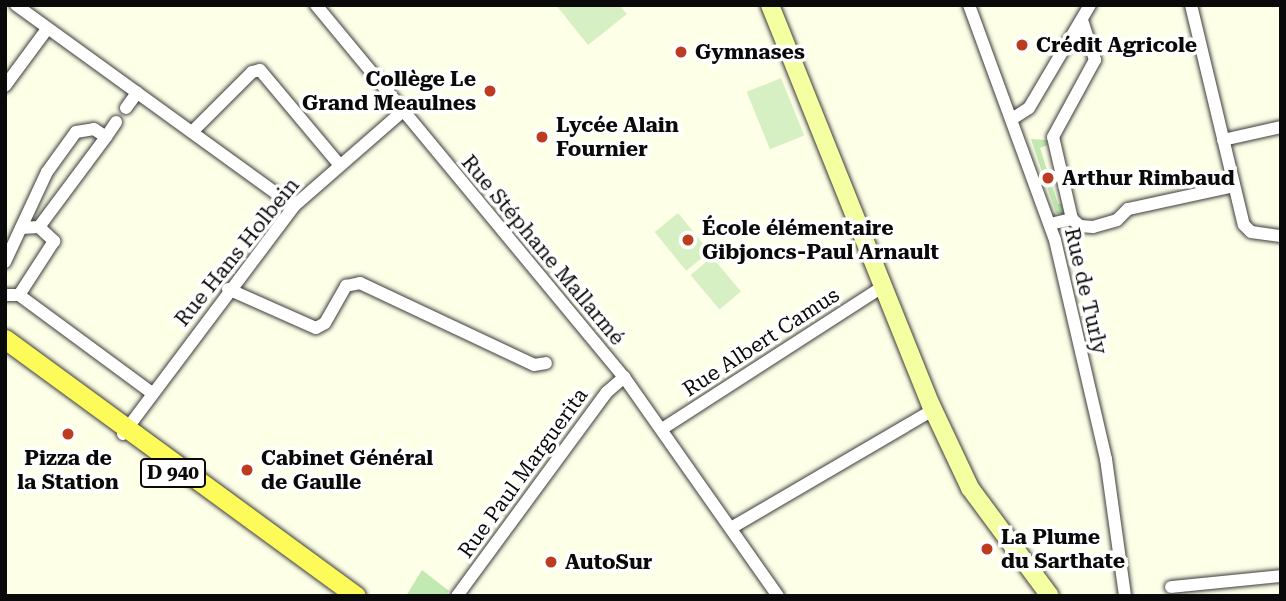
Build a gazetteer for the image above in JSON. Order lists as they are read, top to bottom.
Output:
{
  "streets": {
    "main road": ["D 940"],
    "street": [
      "Rue Stéphane Mallarmé",
      "Rue Hans Holbein",
      "Rue de Turly",
      "Rue Albert Camus",
      "Rue Paul Marguerita"
    ]
  },
  "crossings": [
    ["Rue Stéphane Mallarmé", "Rue Hans Holbein"],
    ["Rue Stéphane Mallarmé", "Rue Albert Camus"],
    ["Rue Stéphane Mallarmé", "Rue Paul Marguerita"],
    ["Rue Hans Holbein", "D 940"]
  ],
  "places": [
    "Crédit Agricole",
    "Gymnases",
    "Collège Le Grand Meaulnes",
    "Lycée Alain Fournier",
    "Arthur Rimbaud",
    "École élémentaire Gibjoncs-Paul Arnault",
    "Pizza de la Station",
    "Cabinet Général de Gaulle",
    "La Plume du Sarthate",
    "AutoSur"
  ]
}
